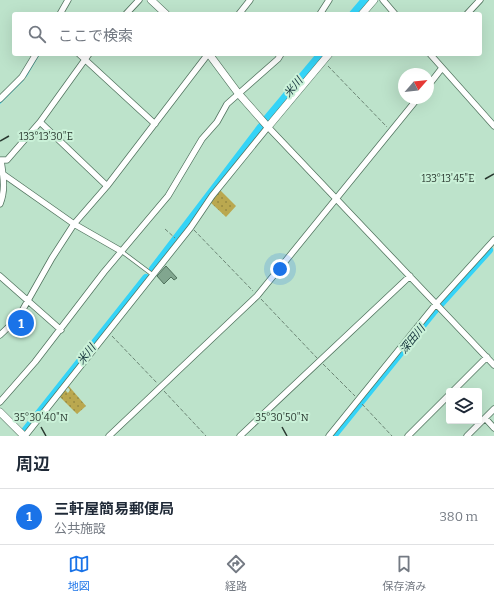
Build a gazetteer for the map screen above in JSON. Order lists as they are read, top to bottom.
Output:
{
  "water": ["米川", "深田川"],
  "north": "top right",
  "page": {
    "search": "ここで検索",
    "pins": "1",
    "heading": "周辺",
    "list": [
      {
        "mark": "1",
        "name": "三軒屋簡易郵便局",
        "note": "公共施設",
        "value": "380 m"
      }
    ],
    "nav": ["地図", "経路", "保存済み"]
  },
  "coordinates": [
    "133°13'30\"E",
    "133°13'45\"E",
    "35°30'40\"N",
    "35°30'50\"N"
  ]
}
